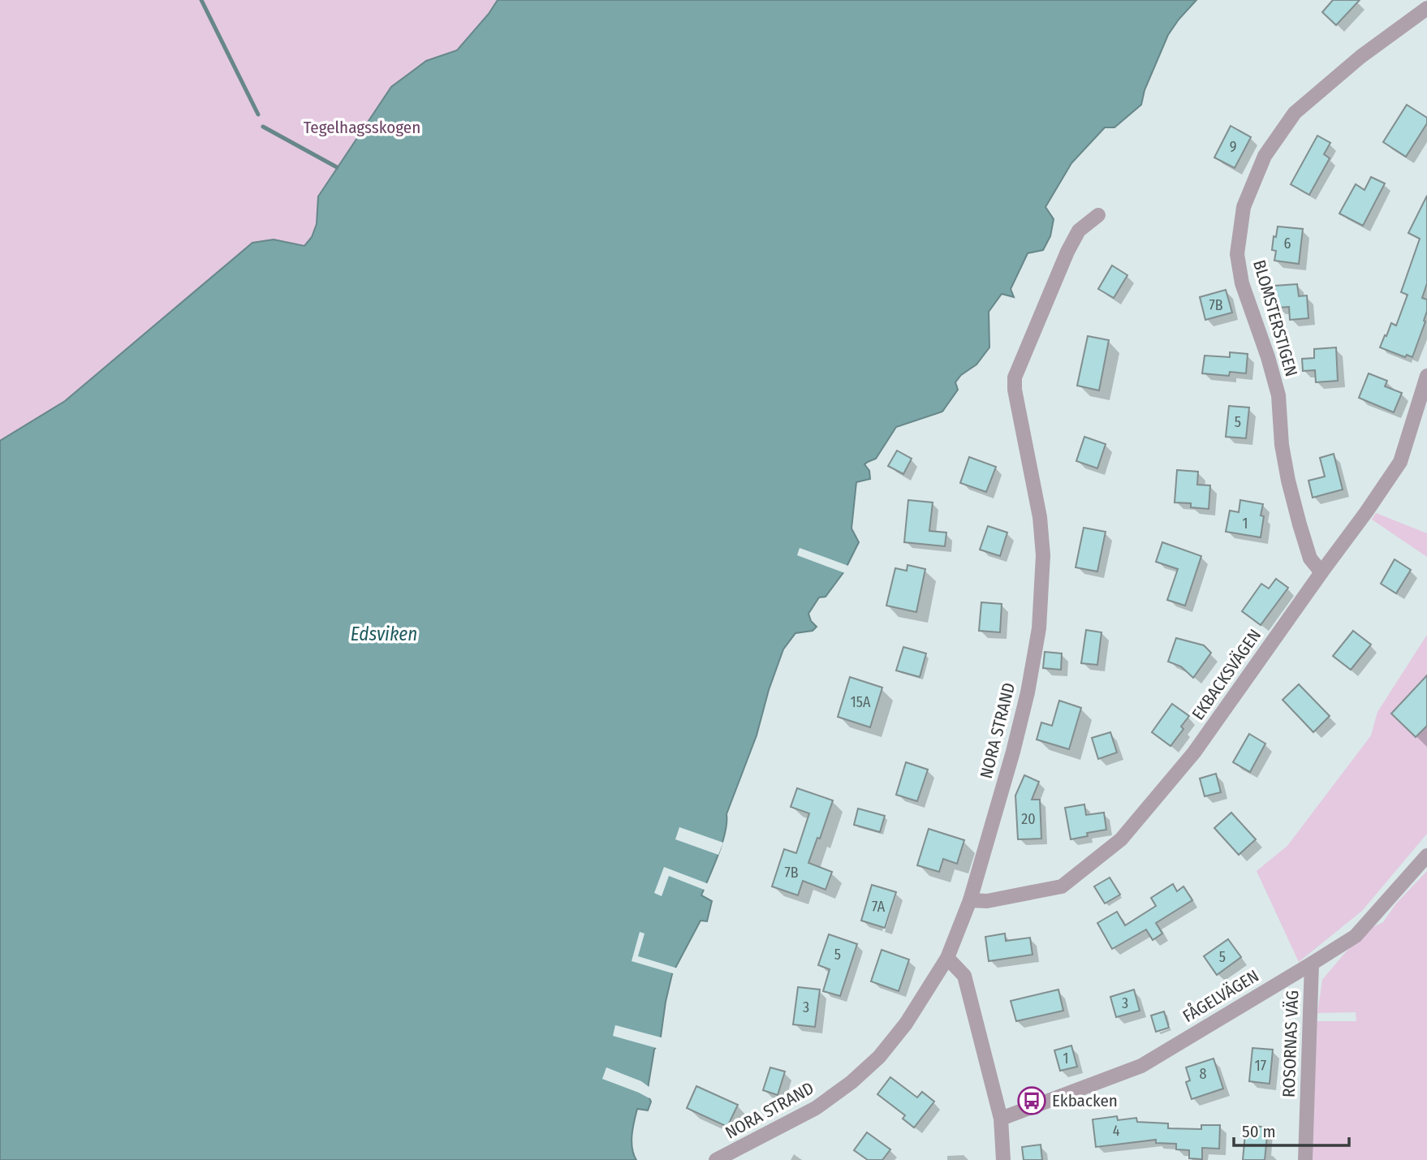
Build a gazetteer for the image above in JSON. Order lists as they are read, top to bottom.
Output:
{
  "streets": {
    "street": [
      "BLOMSTERSTIGEN",
      "EKBACKSVÄGEN",
      "NORA STRAND",
      "FÅGELVÄGEN",
      "ROSORNAS VÄG"
    ]
  },
  "crossings": [
    ["BLOMSTERSTIGEN", "EKBACKSVÄGEN"],
    ["EKBACKSVÄGEN", "NORA STRAND"],
    ["FÅGELVÄGEN", "ROSORNAS VÄG"]
  ],
  "water": ["Edsviken"],
  "parks": ["Tegelhagsskogen"],
  "places": {
    "bus stop": ["Ekbacken"]
  },
  "house_numbers": [
    "9",
    "6",
    "7B",
    "5",
    "1",
    "15A",
    "20",
    "7B",
    "7A",
    "5",
    "5",
    "3",
    "3",
    "1",
    "17",
    "8",
    "4"
  ],
  "scale_bar": "50 m"
}
